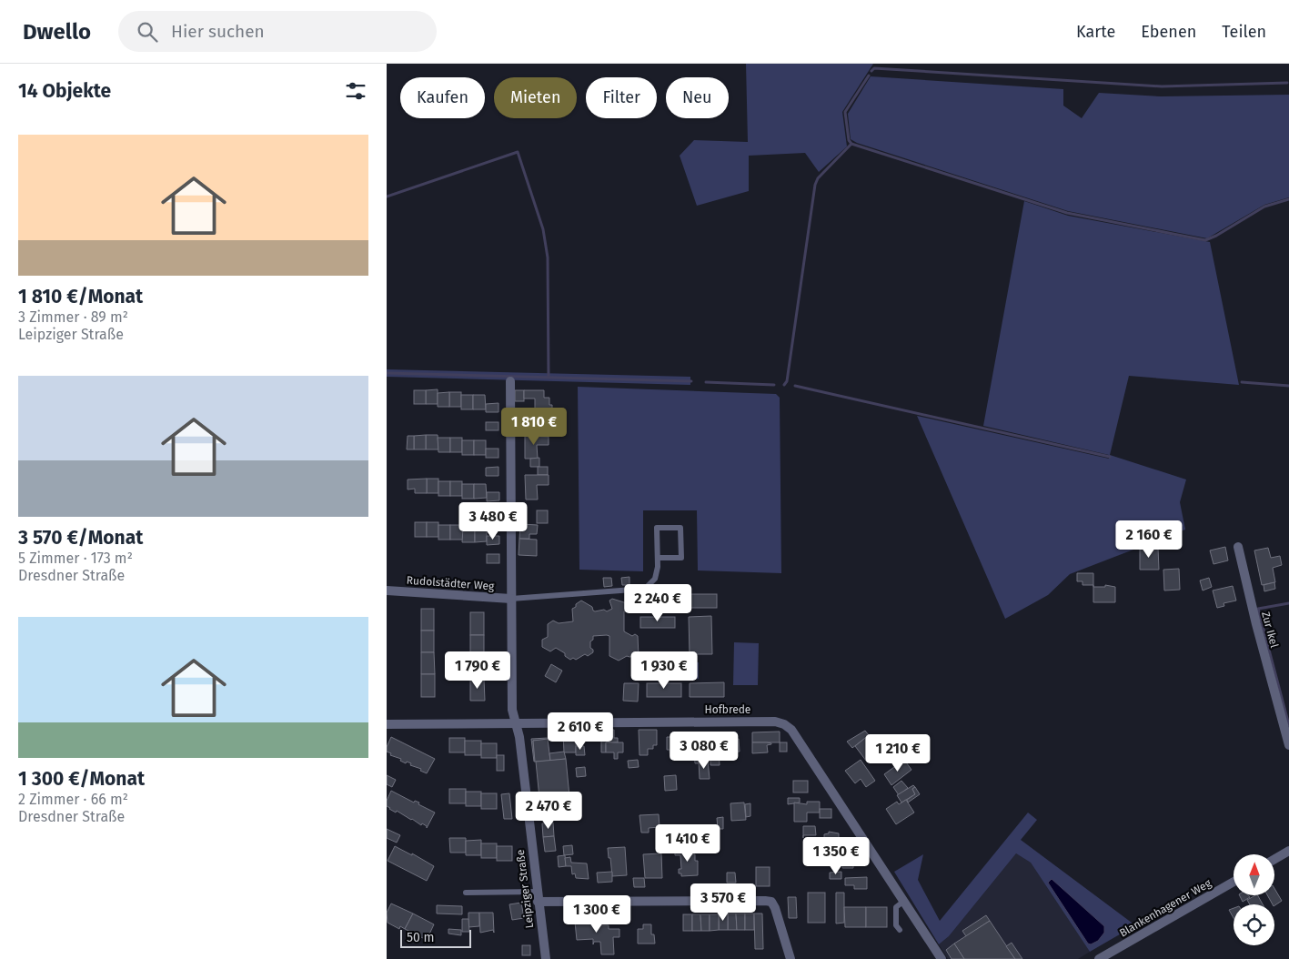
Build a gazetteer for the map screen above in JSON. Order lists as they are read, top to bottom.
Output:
{
  "streets": {
    "street": [
      "Rudolstädter Weg",
      "Zur Ikel",
      "Hofbrede",
      "Leipziger Straße",
      "Blankenhagener Weg"
    ]
  },
  "crossings": [
    ["Rudolstädter Weg", "Leipziger Straße"],
    ["Hofbrede", "Leipziger Straße"]
  ],
  "scale_bar": "50 m",
  "north": "top",
  "page": {
    "header": "Dwello",
    "search": "Hier suchen",
    "nav": ["Karte", "Ebenen", "Teilen"],
    "heading": "14 Objekte",
    "chip": [
      "Kaufen",
      "Mieten",
      "Filter",
      "Neu"
    ],
    "list": [
      {
        "name": "1 810 €/Monat",
        "note": "3 Zimmer · 89 m² · Leipziger Straße"
      },
      {
        "name": "3 570 €/Monat",
        "note": "5 Zimmer · 173 m² · Dresdner Straße"
      },
      {
        "name": "1 300 €/Monat",
        "note": "2 Zimmer · 66 m² · Dresdner Straße"
      }
    ],
    "price": [
      "1 810 €",
      "3 480 €",
      "2 160 €",
      "2 240 €",
      "1 790 €",
      "1 930 €",
      "2 610 €",
      "3 080 €",
      "1 210 €",
      "2 470 €",
      "1 410 €",
      "1 350 €",
      "3 570 €",
      "1 300 €"
    ],
    "scale": "50 m"
  }
}
